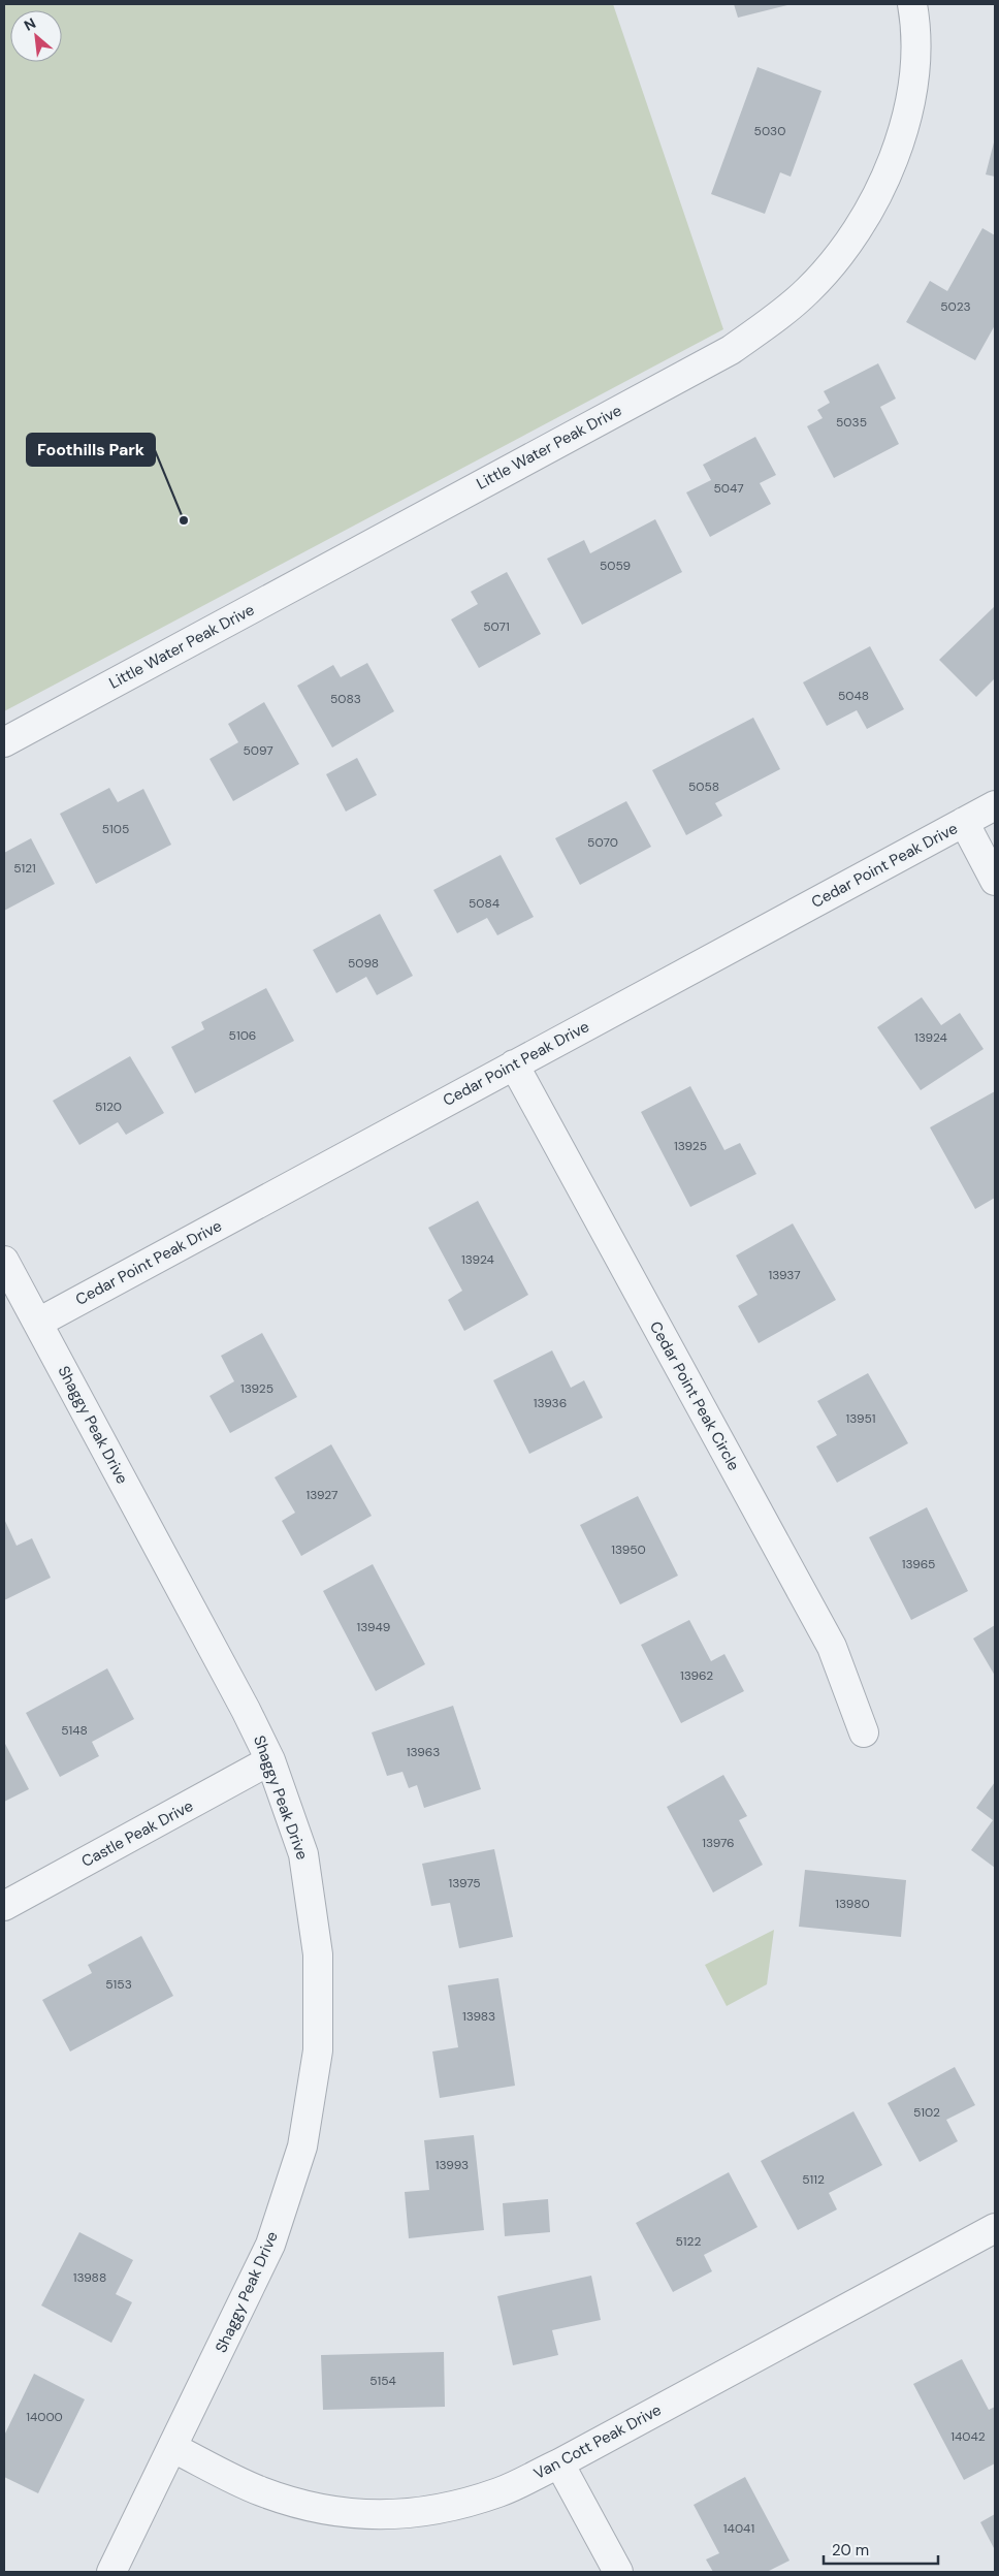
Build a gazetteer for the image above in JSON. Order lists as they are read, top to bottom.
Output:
{
  "streets": {
    "street": [
      "Little Water Peak Drive",
      "Cedar Point Peak Drive",
      "Cedar Point Peak Circle",
      "Shaggy Peak Drive",
      "Castle Peak Drive",
      "Van Cott Peak Drive"
    ]
  },
  "crossings": [
    ["Cedar Point Peak Drive", "Cedar Point Peak Circle"],
    ["Cedar Point Peak Drive", "Shaggy Peak Drive"],
    ["Shaggy Peak Drive", "Castle Peak Drive"],
    ["Shaggy Peak Drive", "Van Cott Peak Drive"]
  ],
  "places": ["Foothills Park"],
  "house_numbers": [
    "5030",
    "5023",
    "5035",
    "5047",
    "5059",
    "5071",
    "5048",
    "5083",
    "5097",
    "5058",
    "5105",
    "5070",
    "5121",
    "5084",
    "5098",
    "5106",
    "13924",
    "5120",
    "13925",
    "13924",
    "13937",
    "13925",
    "13936",
    "13951",
    "13927",
    "13950",
    "13965",
    "13949",
    "13962",
    "5148",
    "13963",
    "13976",
    "13975",
    "13980",
    "5153",
    "13983",
    "5102",
    "13993",
    "5112",
    "5122",
    "13988",
    "5154",
    "14000",
    "14042",
    "14041"
  ],
  "scale_bar": "20 m",
  "north": "top left"
}
